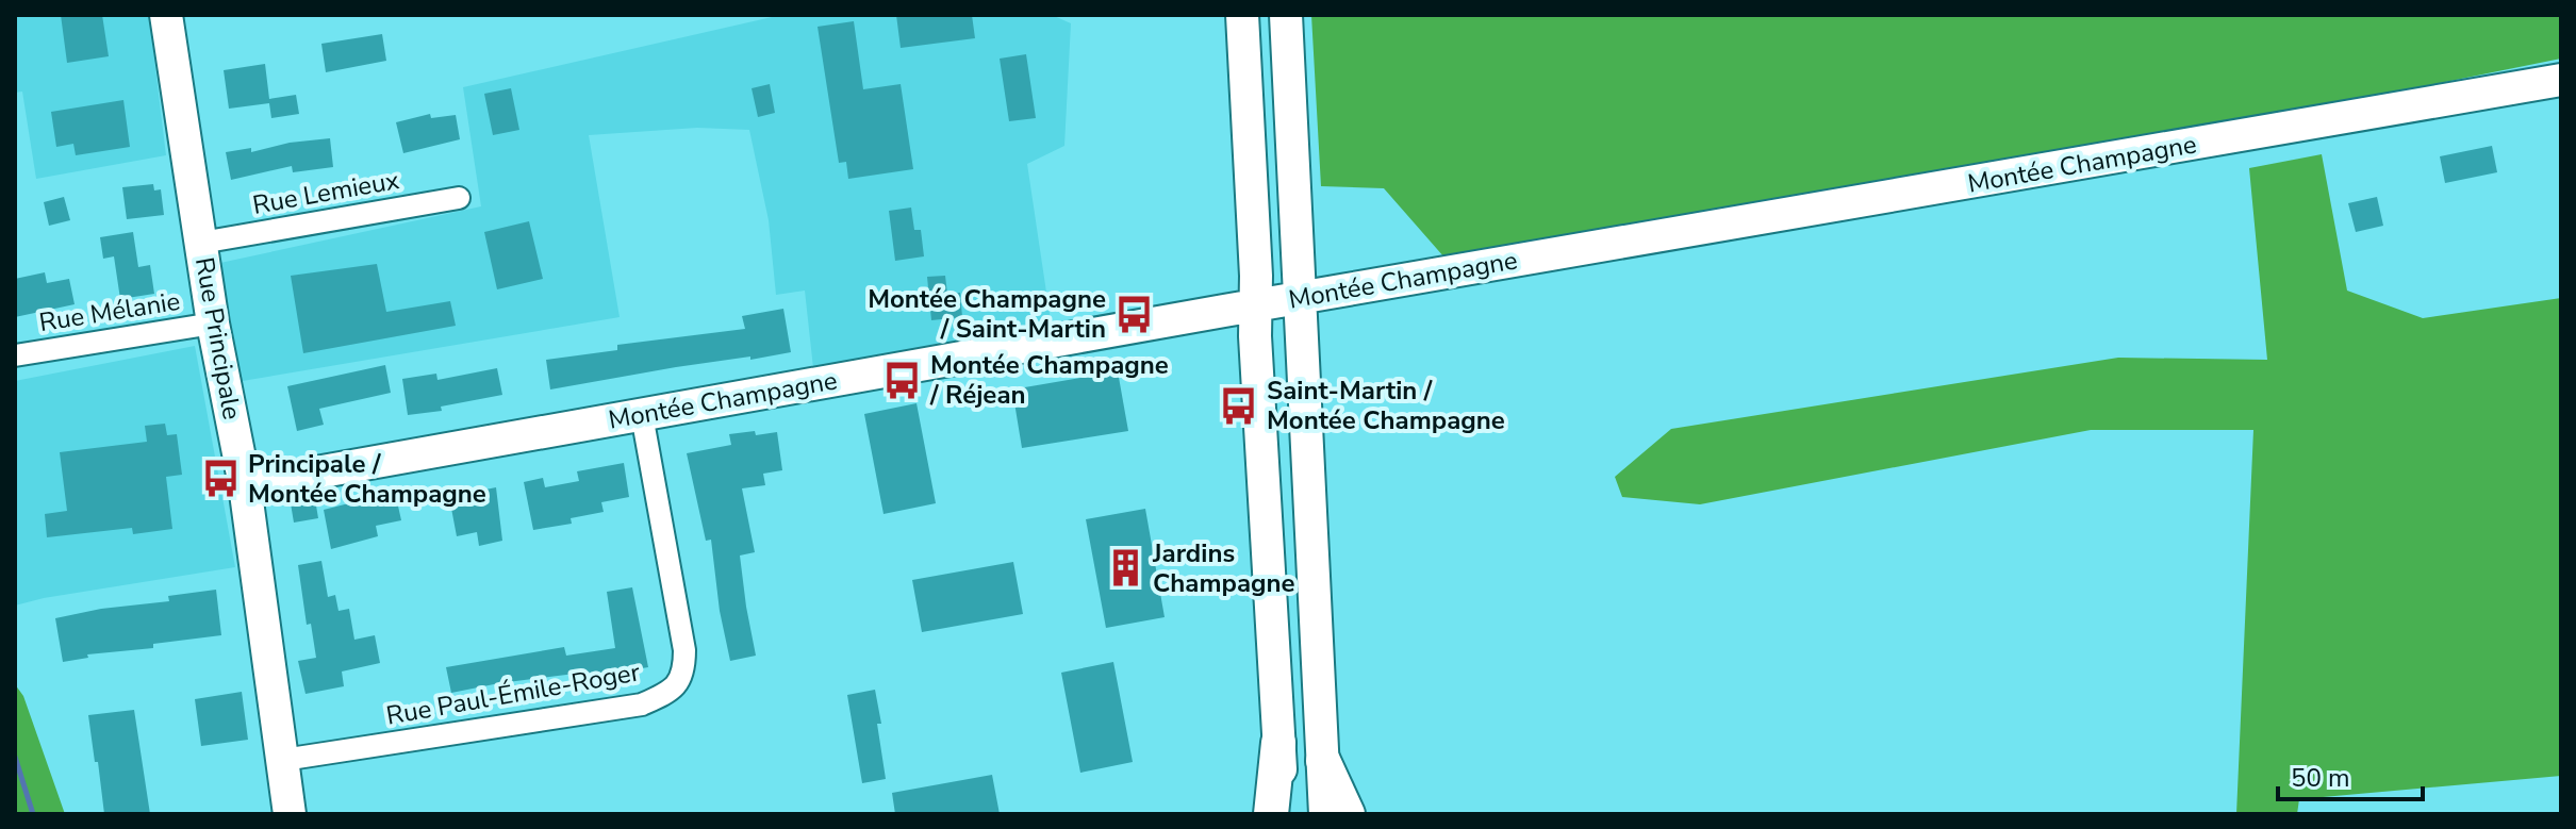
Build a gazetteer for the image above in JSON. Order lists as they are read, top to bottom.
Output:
{
  "streets": {
    "street": [
      "Montée Champagne",
      "Rue Lemieux",
      "Rue Mélanie",
      "Rue Principale",
      "Rue Paul-Émile-Roger"
    ]
  },
  "crossings": [
    ["Montée Champagne", "Rue Principale"],
    ["Montée Champagne", "Rue Paul-Émile-Roger"],
    ["Rue Lemieux", "Rue Principale"],
    ["Rue Mélanie", "Rue Principale"],
    ["Rue Principale", "Rue Paul-Émile-Roger"]
  ],
  "places": {
    "bus stop": [
      "Montée Champagne / Saint-Martin",
      "Montée Champagne / Réjean",
      "Saint-Martin / Montée Champagne",
      "Principale / Montée Champagne"
    ],
    "building": ["Jardins Champagne"]
  },
  "scale_bar": "50 m"
}
